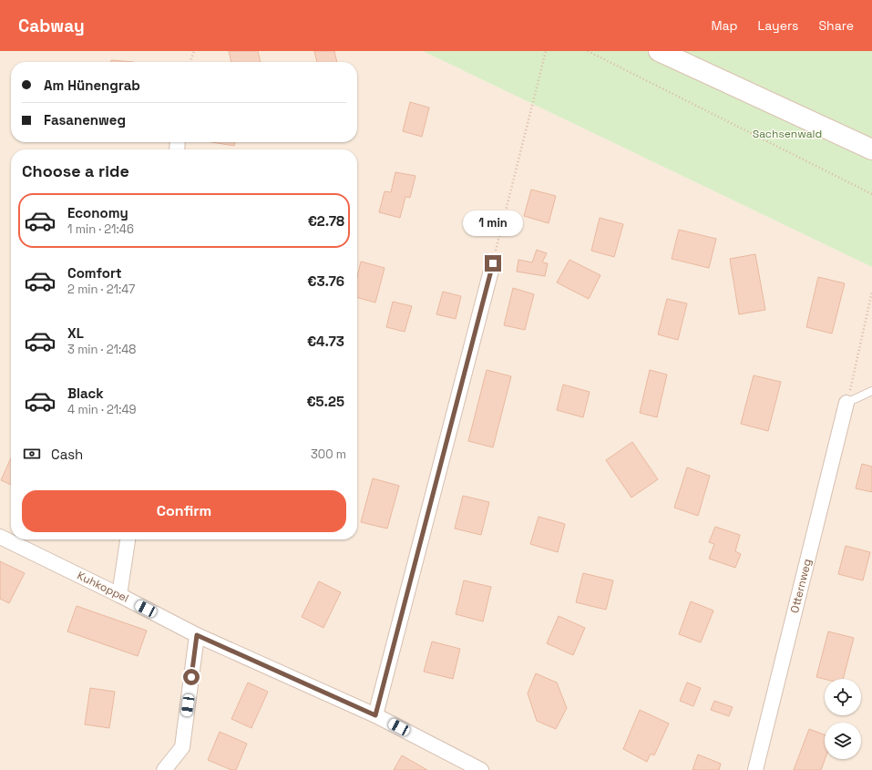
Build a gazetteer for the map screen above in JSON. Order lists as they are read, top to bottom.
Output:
{
  "streets": {
    "street": ["Otternweg", "Kuhkoppel"]
  },
  "parks": ["Sachsenwald"],
  "page": {
    "header": "Cabway",
    "nav": ["Map", "Layers", "Share"],
    "banner": ["Am Hünengrab", "Fasanenweg"],
    "heading": "Choose a ride",
    "list": [
      {
        "name": "Economy",
        "note": "1 min · 21:46",
        "value": "€2.78"
      },
      {
        "name": "Comfort",
        "note": "2 min · 21:47",
        "value": "€3.76"
      },
      {
        "name": "XL",
        "note": "3 min · 21:48",
        "value": "€4.73"
      },
      {
        "name": "Black",
        "note": "4 min · 21:49",
        "value": "€5.25"
      }
    ],
    "bubble": "1 min",
    "pay": ["Cash", "300 m"],
    "buttons": "Confirm"
  }
}
